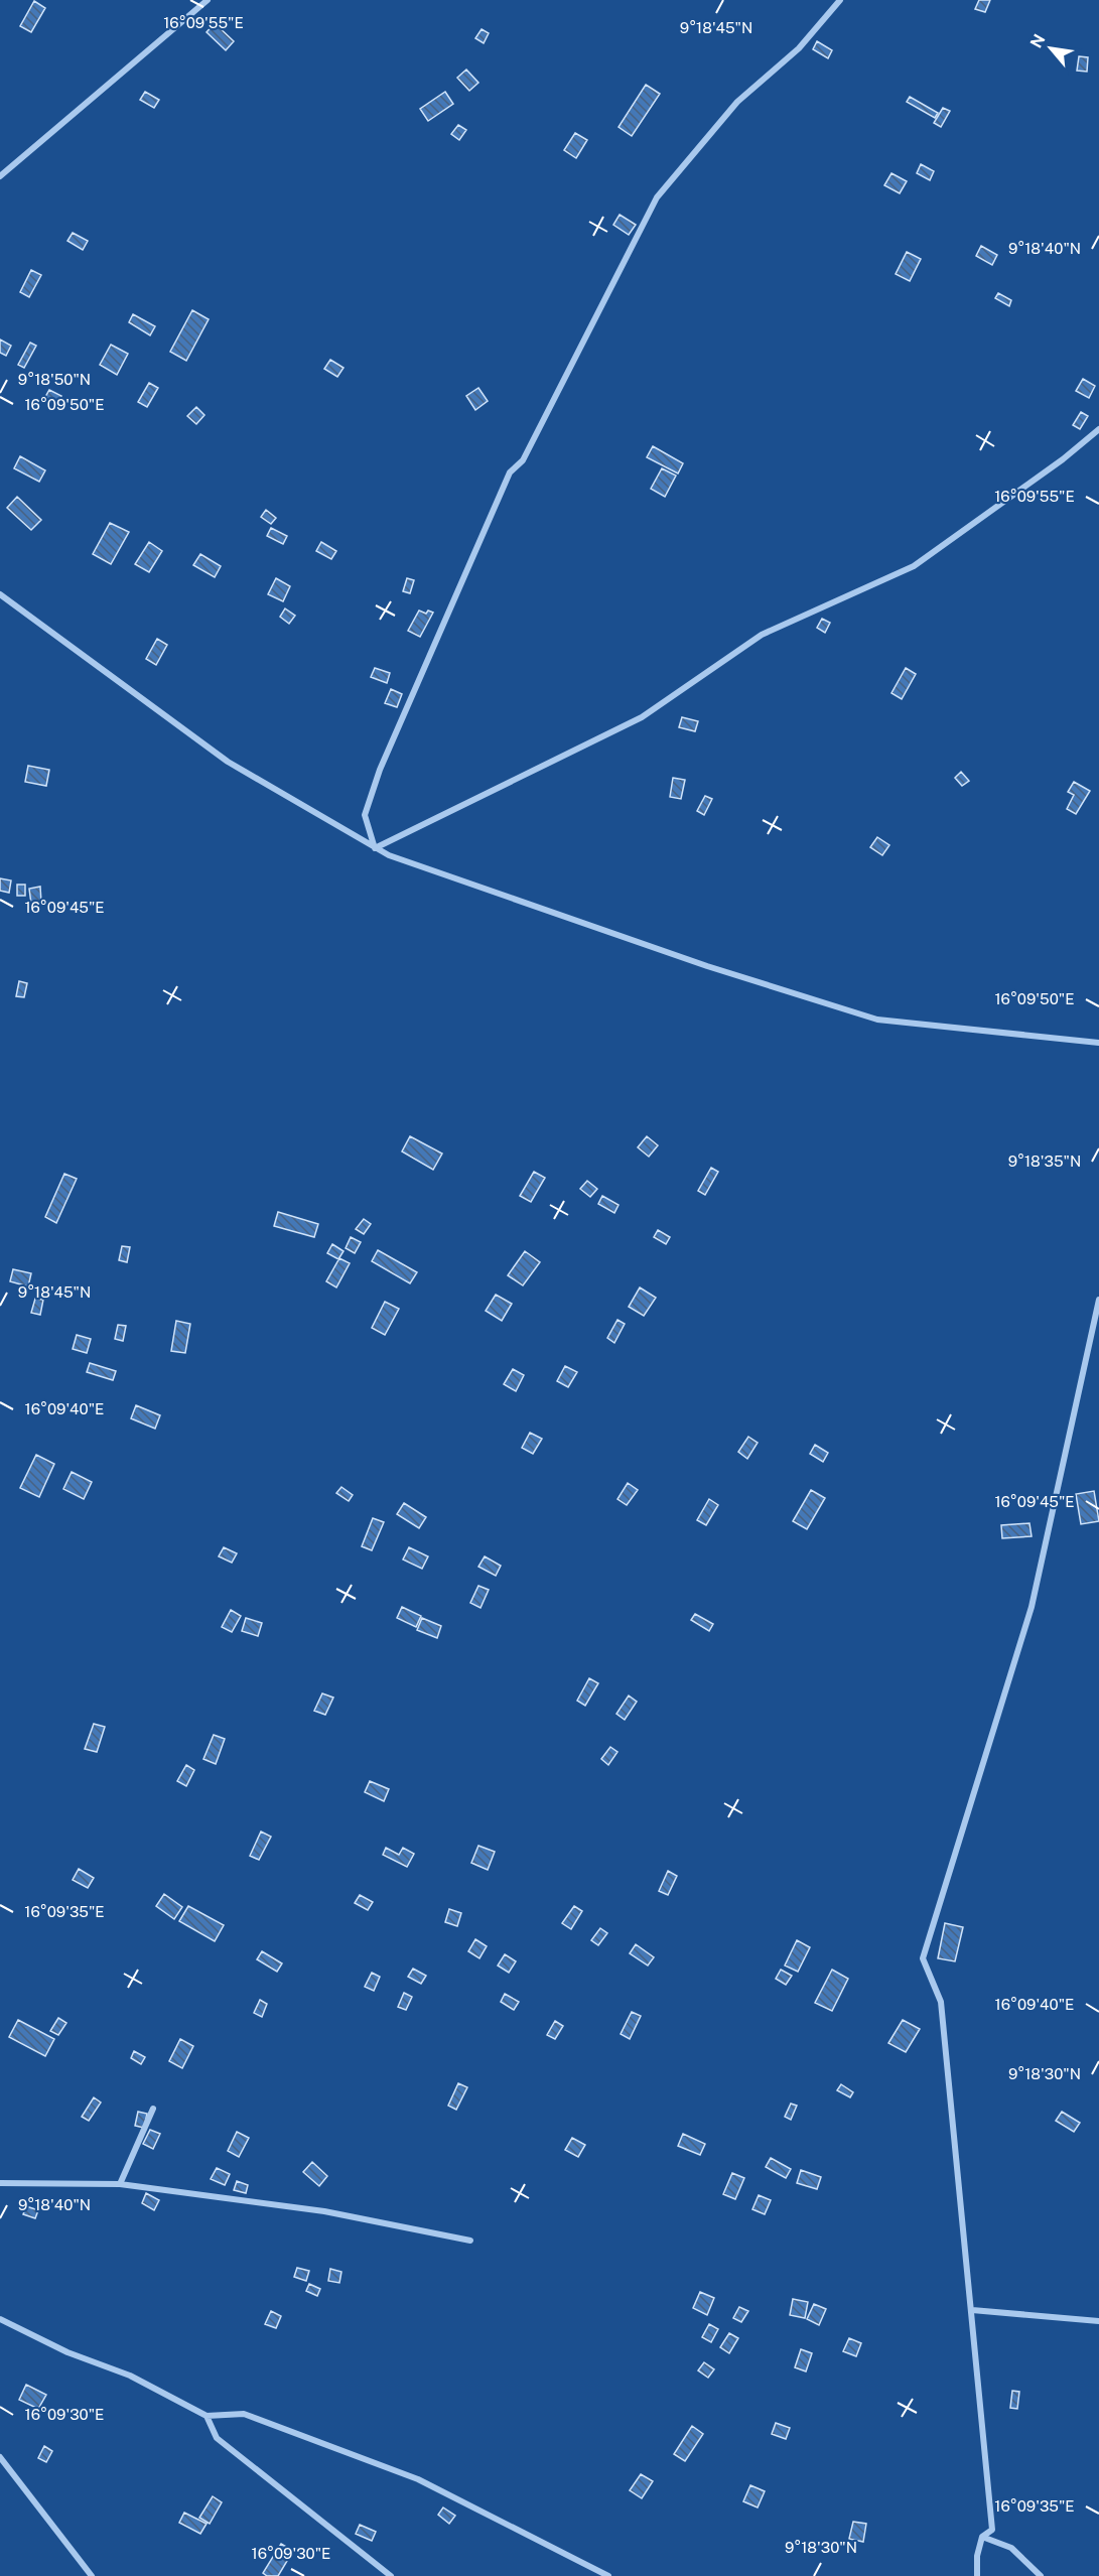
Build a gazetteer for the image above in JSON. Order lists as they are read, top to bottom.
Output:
{
  "north": "top left",
  "coordinates": [
    "16°09'55\"E",
    "9°18'45\"N",
    "9°18'40\"N",
    "9°18'50\"N",
    "16°09'50\"E",
    "16°09'45\"E",
    "9°18'35\"N",
    "16°09'40\"E",
    "16°09'35\"E",
    "9°18'30\"N",
    "16°09'30\"E"
  ]
}
